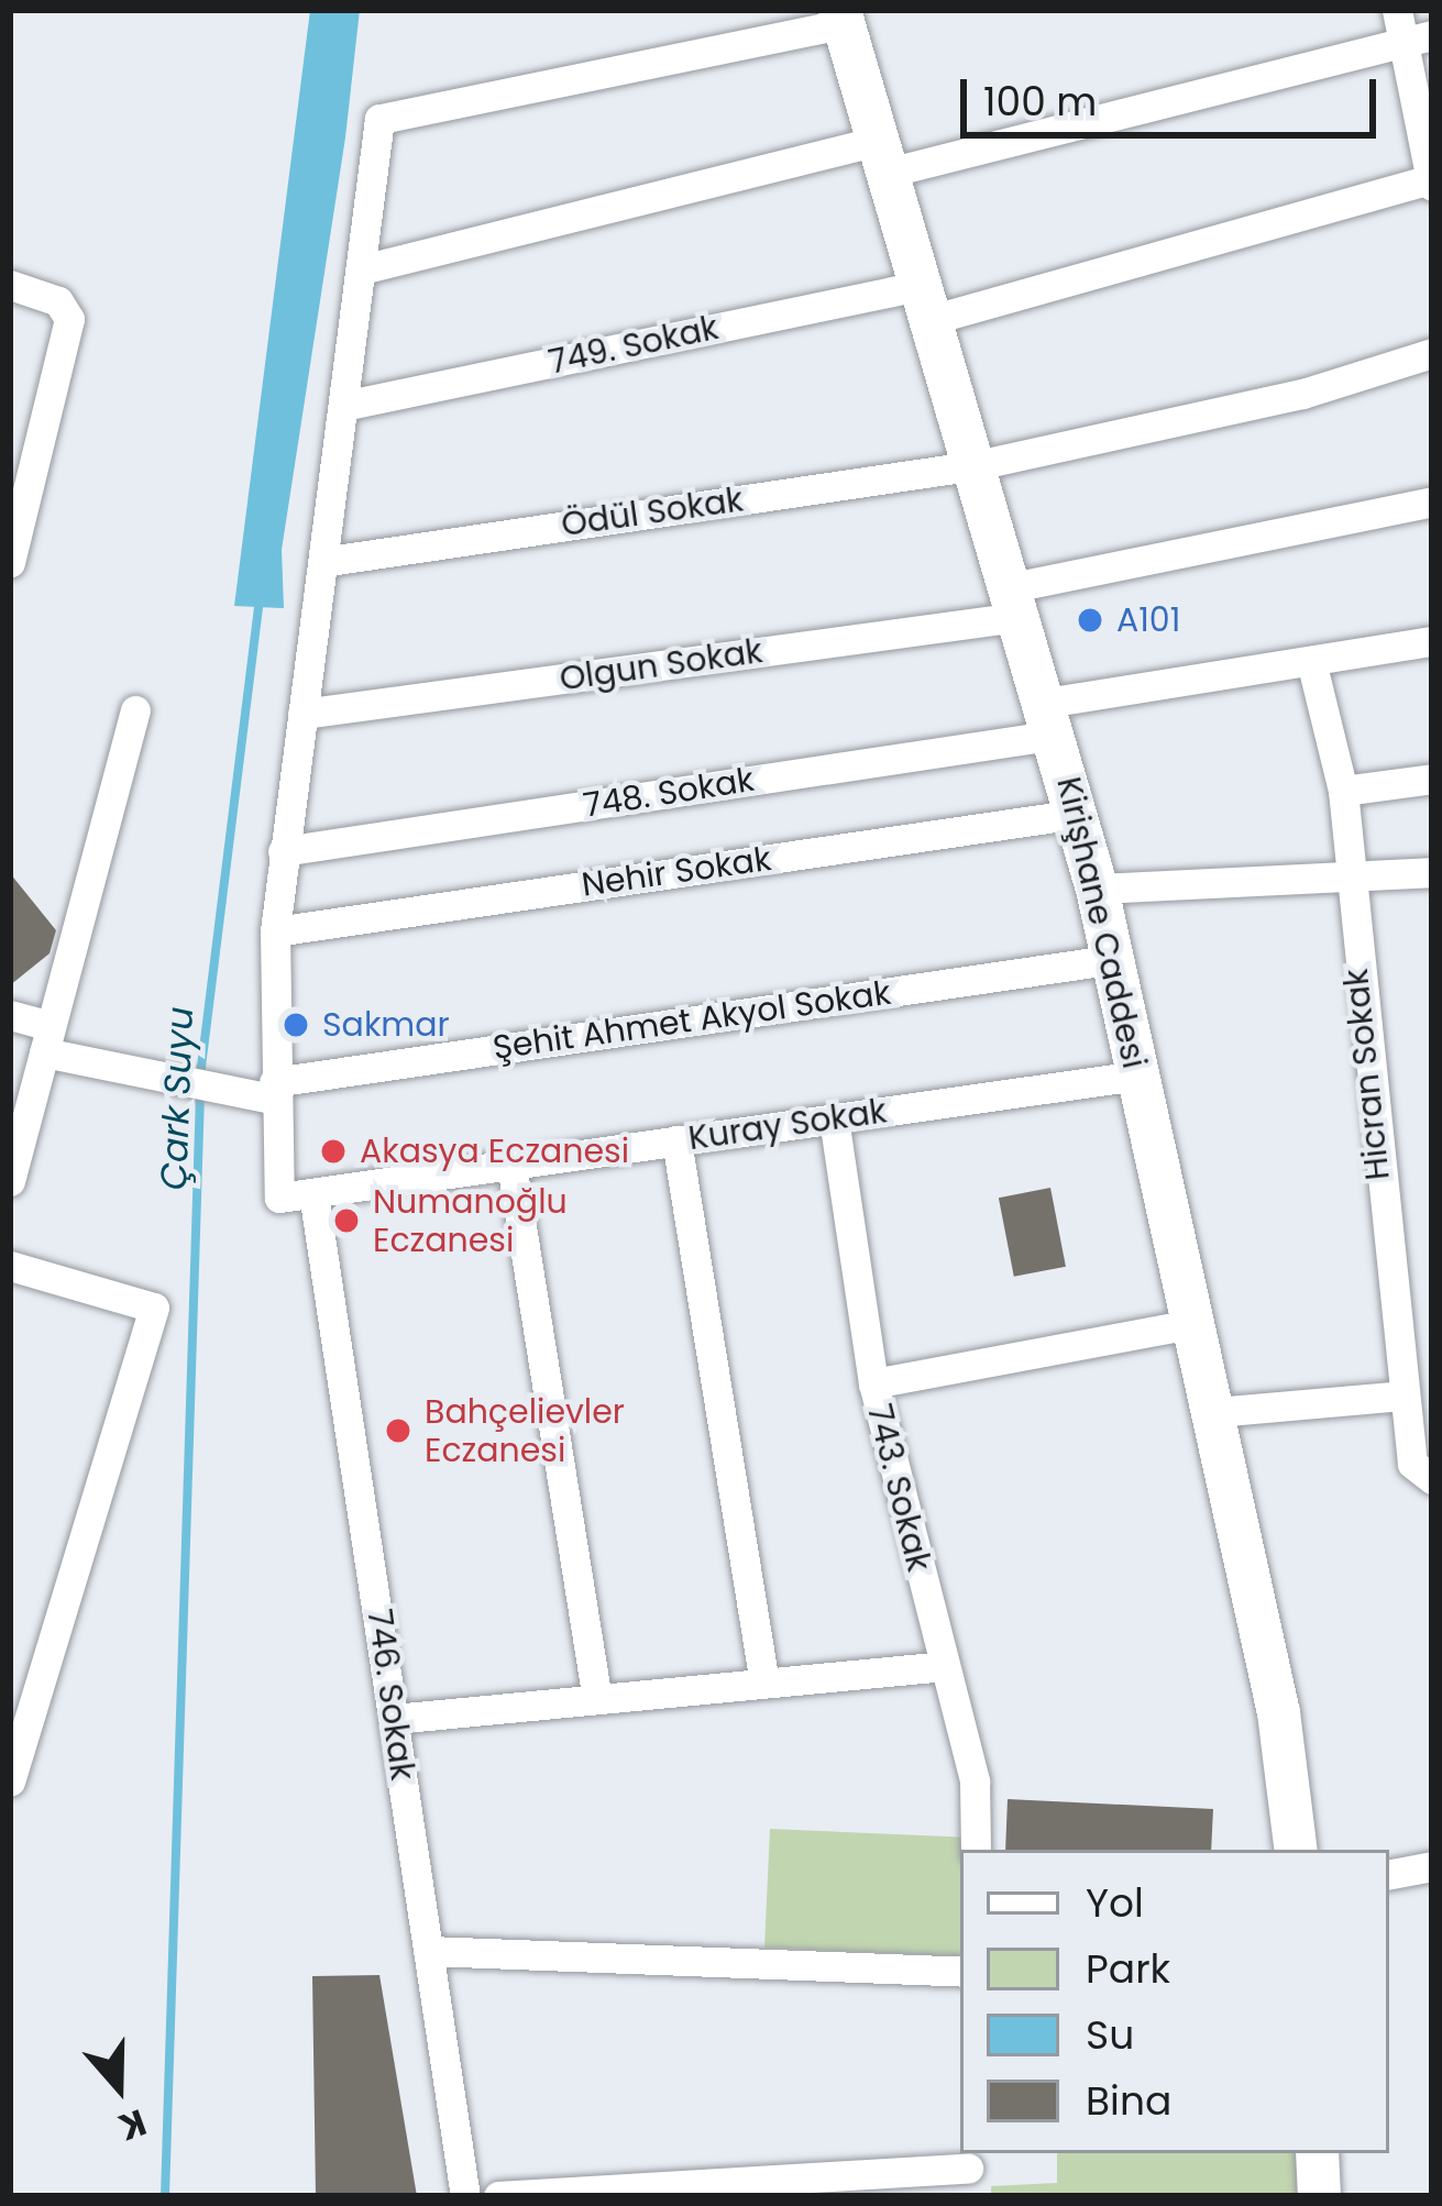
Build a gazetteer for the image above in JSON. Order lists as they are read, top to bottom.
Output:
{
  "streets": {
    "street": [
      "749. Sokak",
      "Ödül Sokak",
      "Olgun Sokak",
      "748. Sokak",
      "Nehir Sokak",
      "Kirişhane Caddesi",
      "Şehit Ahmet Akyol Sokak",
      "Hicran Sokak",
      "Kuray Sokak",
      "743. Sokak",
      "746. Sokak"
    ]
  },
  "crossings": [
    ["749. Sokak", "Kirişhane Caddesi"],
    ["Ödül Sokak", "Kirişhane Caddesi"],
    ["Olgun Sokak", "Kirişhane Caddesi"],
    ["748. Sokak", "Kirişhane Caddesi"],
    ["748. Sokak", "Hicran Sokak"],
    ["Nehir Sokak", "Kirişhane Caddesi"],
    ["Kirişhane Caddesi", "Şehit Ahmet Akyol Sokak"],
    ["Kirişhane Caddesi", "Kuray Sokak"],
    ["Şehit Ahmet Akyol Sokak", "Kuray Sokak"],
    ["Kuray Sokak", "743. Sokak"],
    ["Kuray Sokak", "746. Sokak"]
  ],
  "water": ["Çark Suyu"],
  "places": [
    "A101",
    "Sakmar",
    "Akasya Eczanesi",
    "Numanoğlu Eczanesi",
    "Bahçelievler Eczanesi"
  ],
  "legend": [
    "Yol",
    "Park",
    "Su",
    "Bina"
  ],
  "scale_bar": "100 m",
  "north": "bottom"
}
